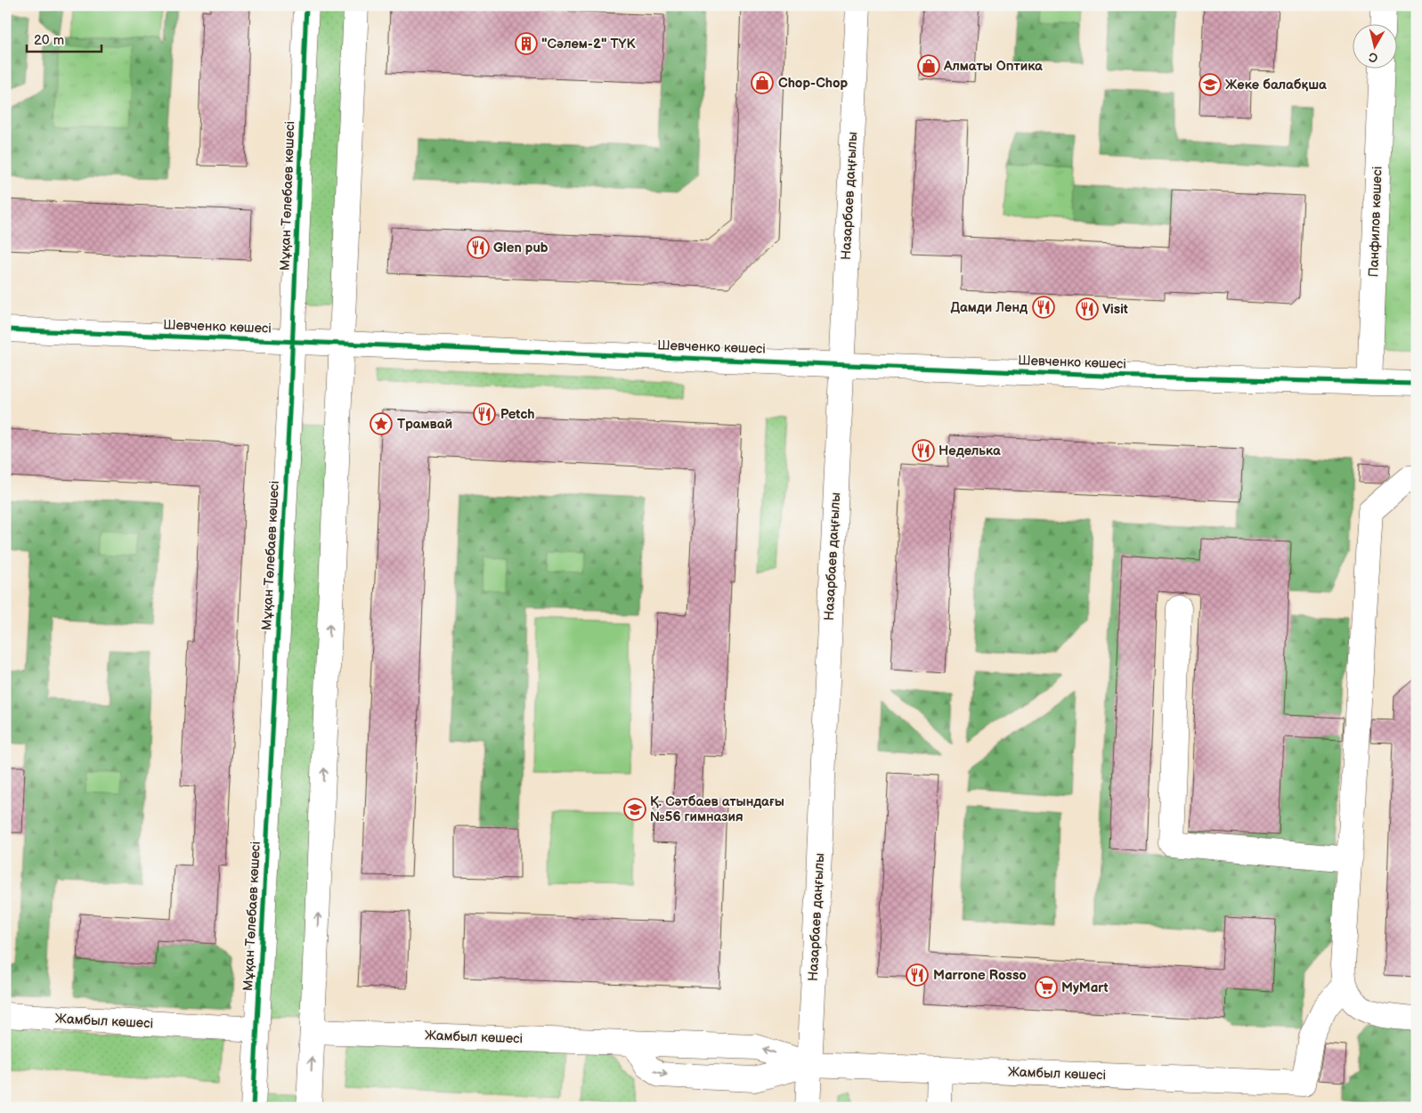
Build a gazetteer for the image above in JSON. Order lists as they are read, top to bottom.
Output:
{
  "streets": {
    "street": [
      "Мұқан Төлебаев көшесі",
      "Назарбаев даңғылы",
      "Панфилов көшесі",
      "Шевченко көшесі",
      "Жамбыл көшесі"
    ]
  },
  "crossings": [
    ["Мұқан Төлебаев көшесі", "Шевченко көшесі"],
    ["Мұқан Төлебаев көшесі", "Жамбыл көшесі"],
    ["Назарбаев даңғылы", "Шевченко көшесі"],
    ["Назарбаев даңғылы", "Жамбыл көшесі"],
    ["Панфилов көшесі", "Шевченко көшесі"]
  ],
  "places": {
    "building": ["\"Сәлем-2\" ТҮК"],
    "shop": ["Алматы Оптика", "Chop-Chop"],
    "school or university": ["Жеке балабқша", "Қ. Сәтбаев атындағы №56 гимназия"],
    "restaurant": [
      "Glen pub",
      "Дамди Ленд",
      "Visit",
      "Petch",
      "Неделька",
      "Marrone Rosso"
    ],
    "place": ["Трамвай"],
    "supermarket": ["MyMart"]
  },
  "scale_bar": "20 m",
  "north": "bottom"
}
